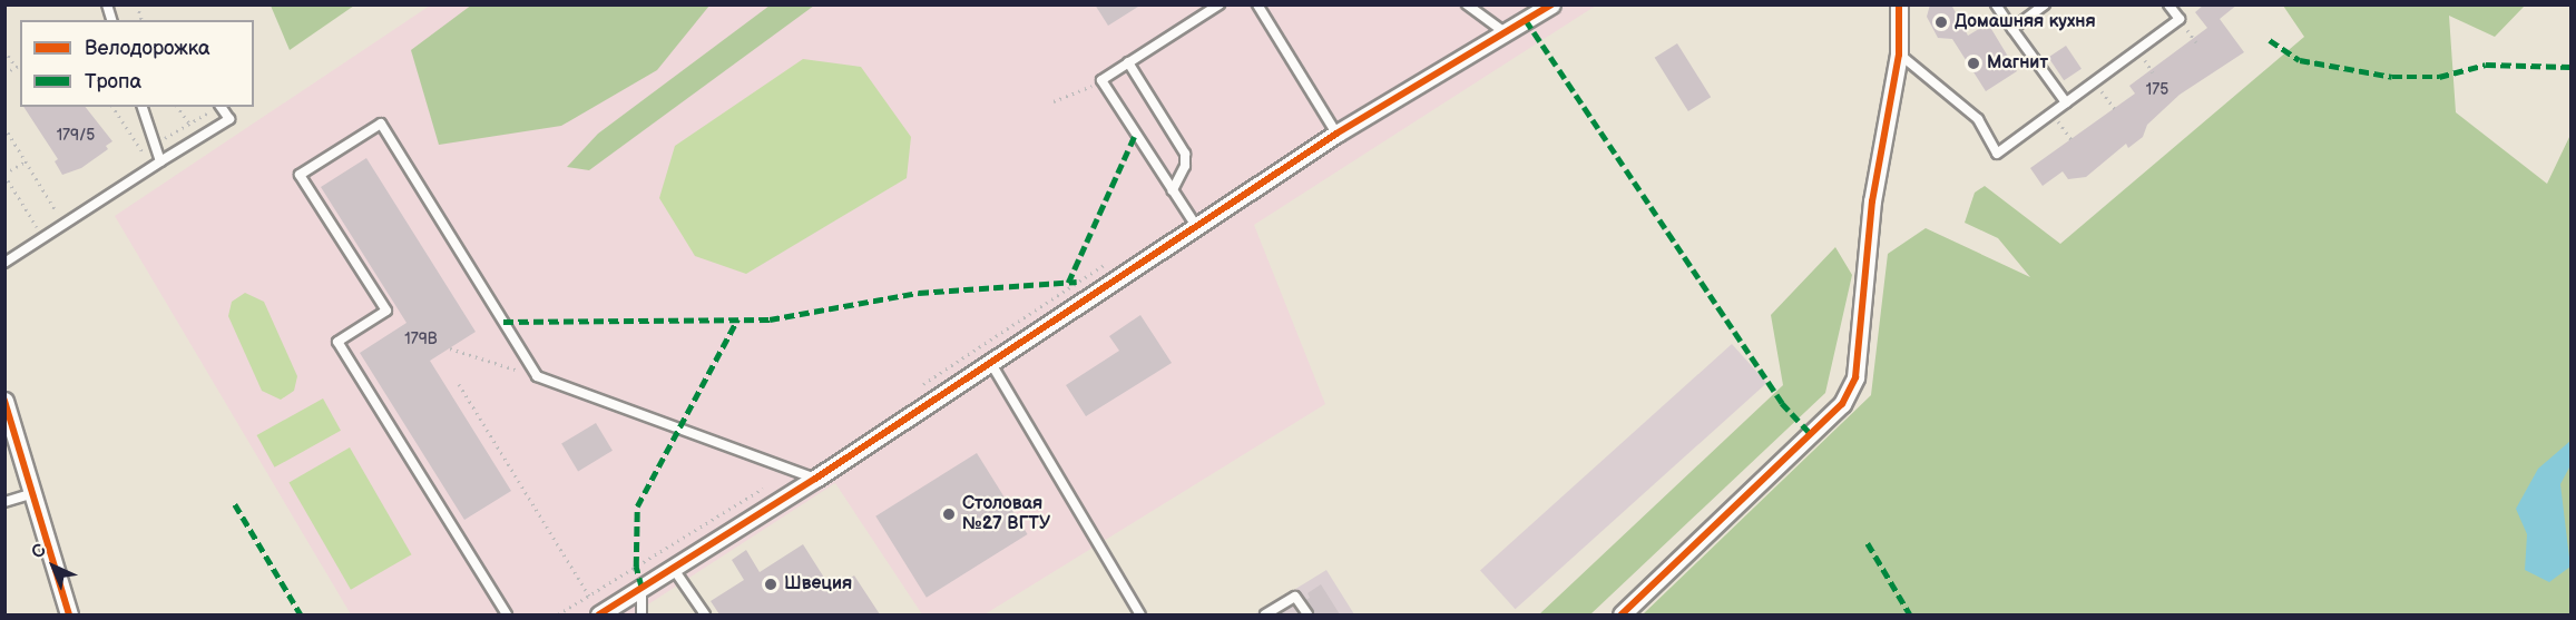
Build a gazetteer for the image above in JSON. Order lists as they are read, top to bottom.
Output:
{
  "places": [
    "Домашняя кухня",
    "Магнит",
    "Столовая №27 ВГТУ",
    "Швеция"
  ],
  "house_numbers": ["175", "179/5", "179В"],
  "legend": ["Велодорожка", "Тропа"],
  "north": "top left"
}
